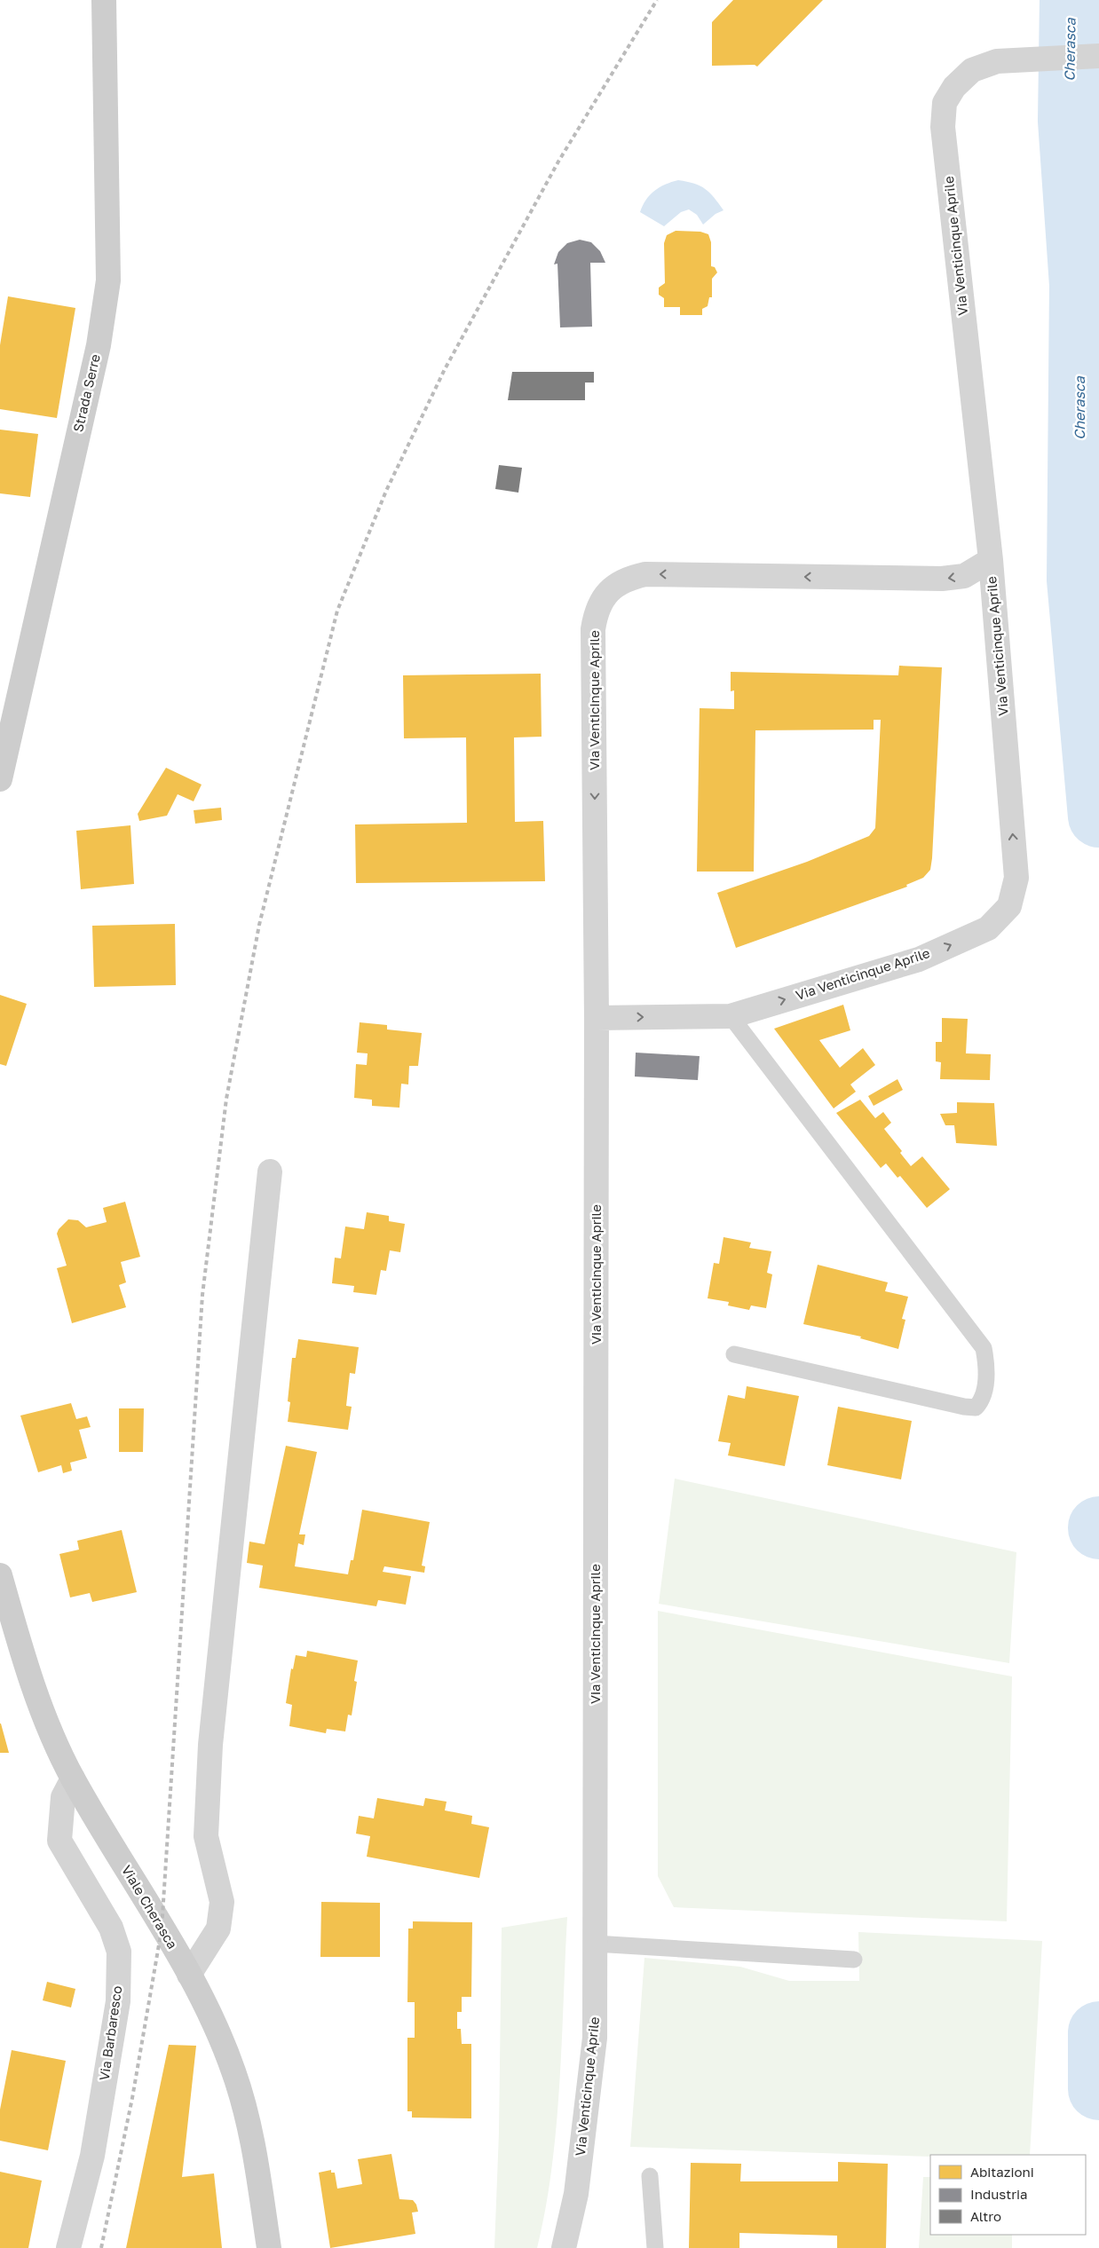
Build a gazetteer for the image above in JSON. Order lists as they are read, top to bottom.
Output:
{
  "streets": {
    "main road": ["Strada Serre", "Viale Cherasca"],
    "street": ["Via Venticinque Aprile", "Via Barbaresco"]
  },
  "crossings": [
    ["Viale Cherasca", "Via Barbaresco"]
  ],
  "water": ["Cherasca"],
  "legend": ["Abitazioni", "Industria", "Altro"]
}
